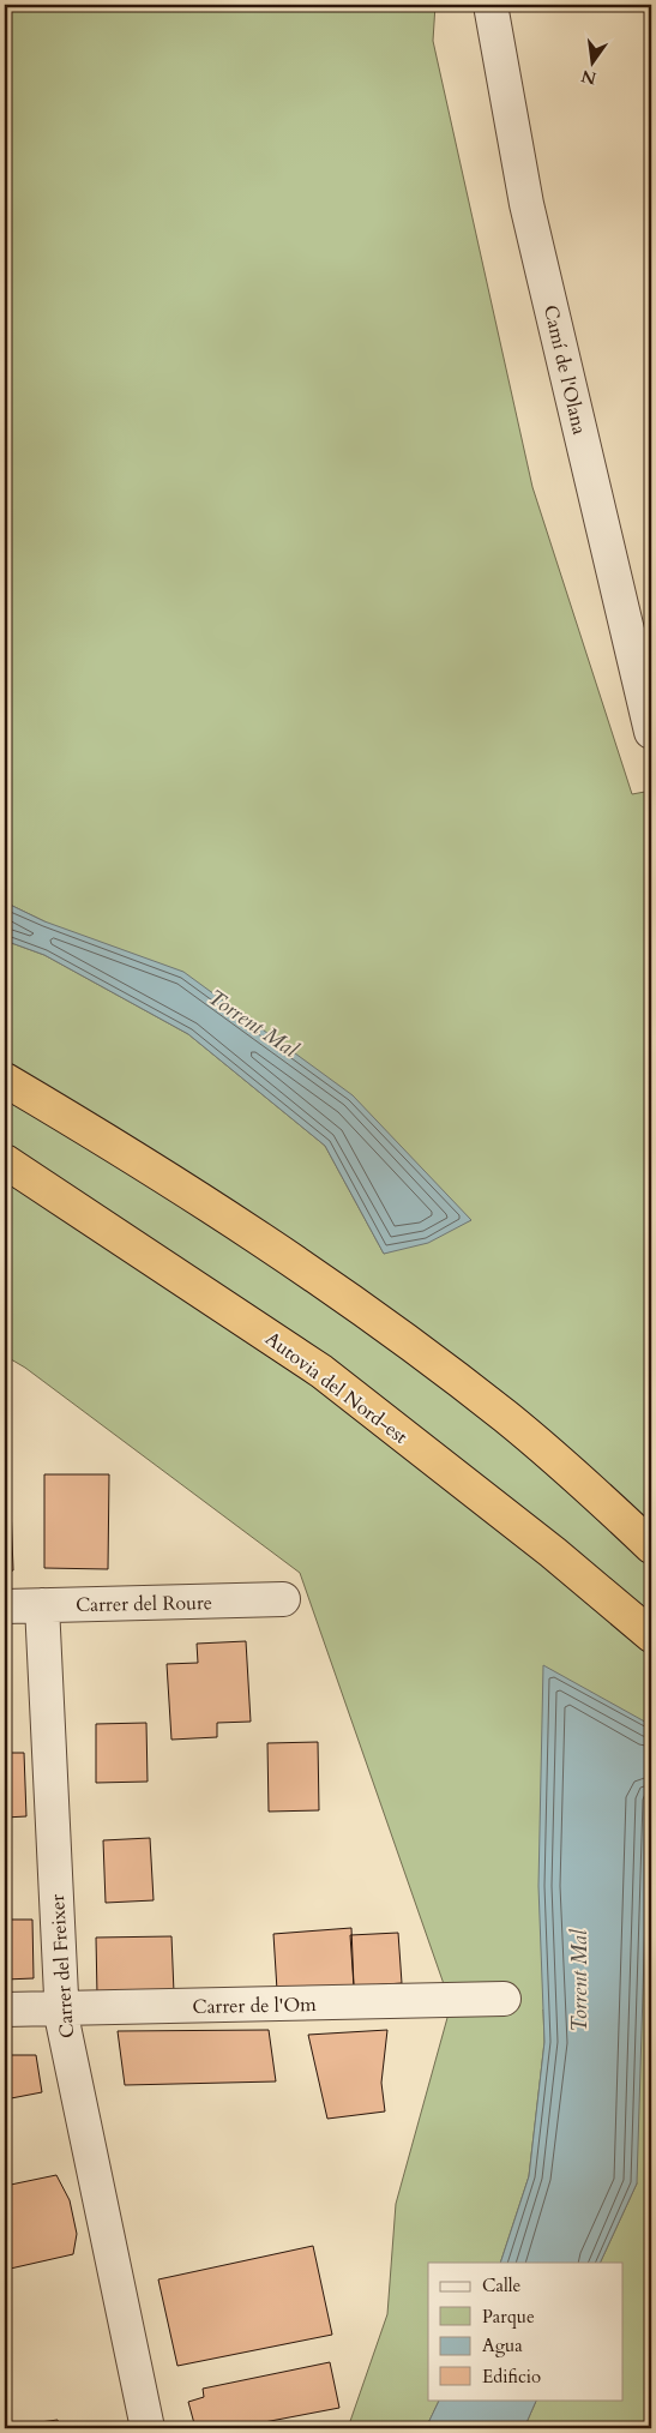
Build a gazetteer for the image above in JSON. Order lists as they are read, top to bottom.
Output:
{
  "streets": {
    "highway": ["Autovia del Nord-est"],
    "street": [
      "Camí de l'Olana",
      "Carrer del Roure",
      "Carrer del Freixer",
      "Carrer de l'Om"
    ]
  },
  "crossings": [
    ["Carrer del Roure", "Carrer del Freixer"],
    ["Carrer del Freixer", "Carrer de l'Om"]
  ],
  "water": ["Torrent Mal"],
  "legend": [
    "Calle",
    "Parque",
    "Agua",
    "Edificio"
  ],
  "north": "bottom"
}
